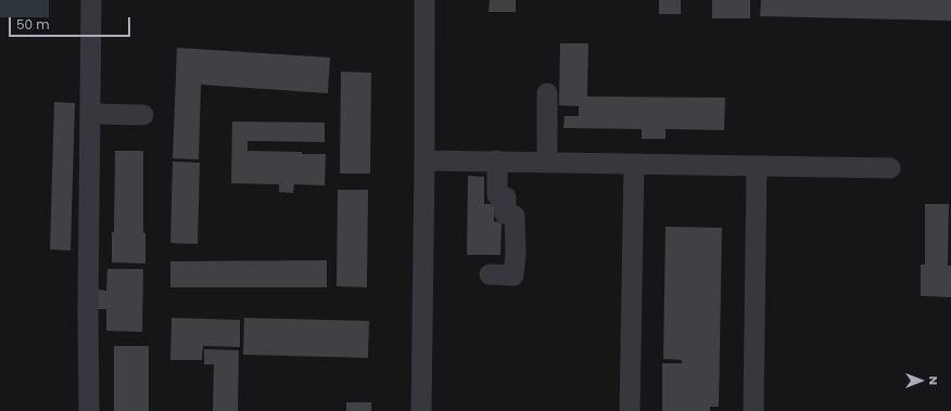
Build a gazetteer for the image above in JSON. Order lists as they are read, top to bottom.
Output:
{
  "scale_bar": "50 m",
  "north": "right"
}
